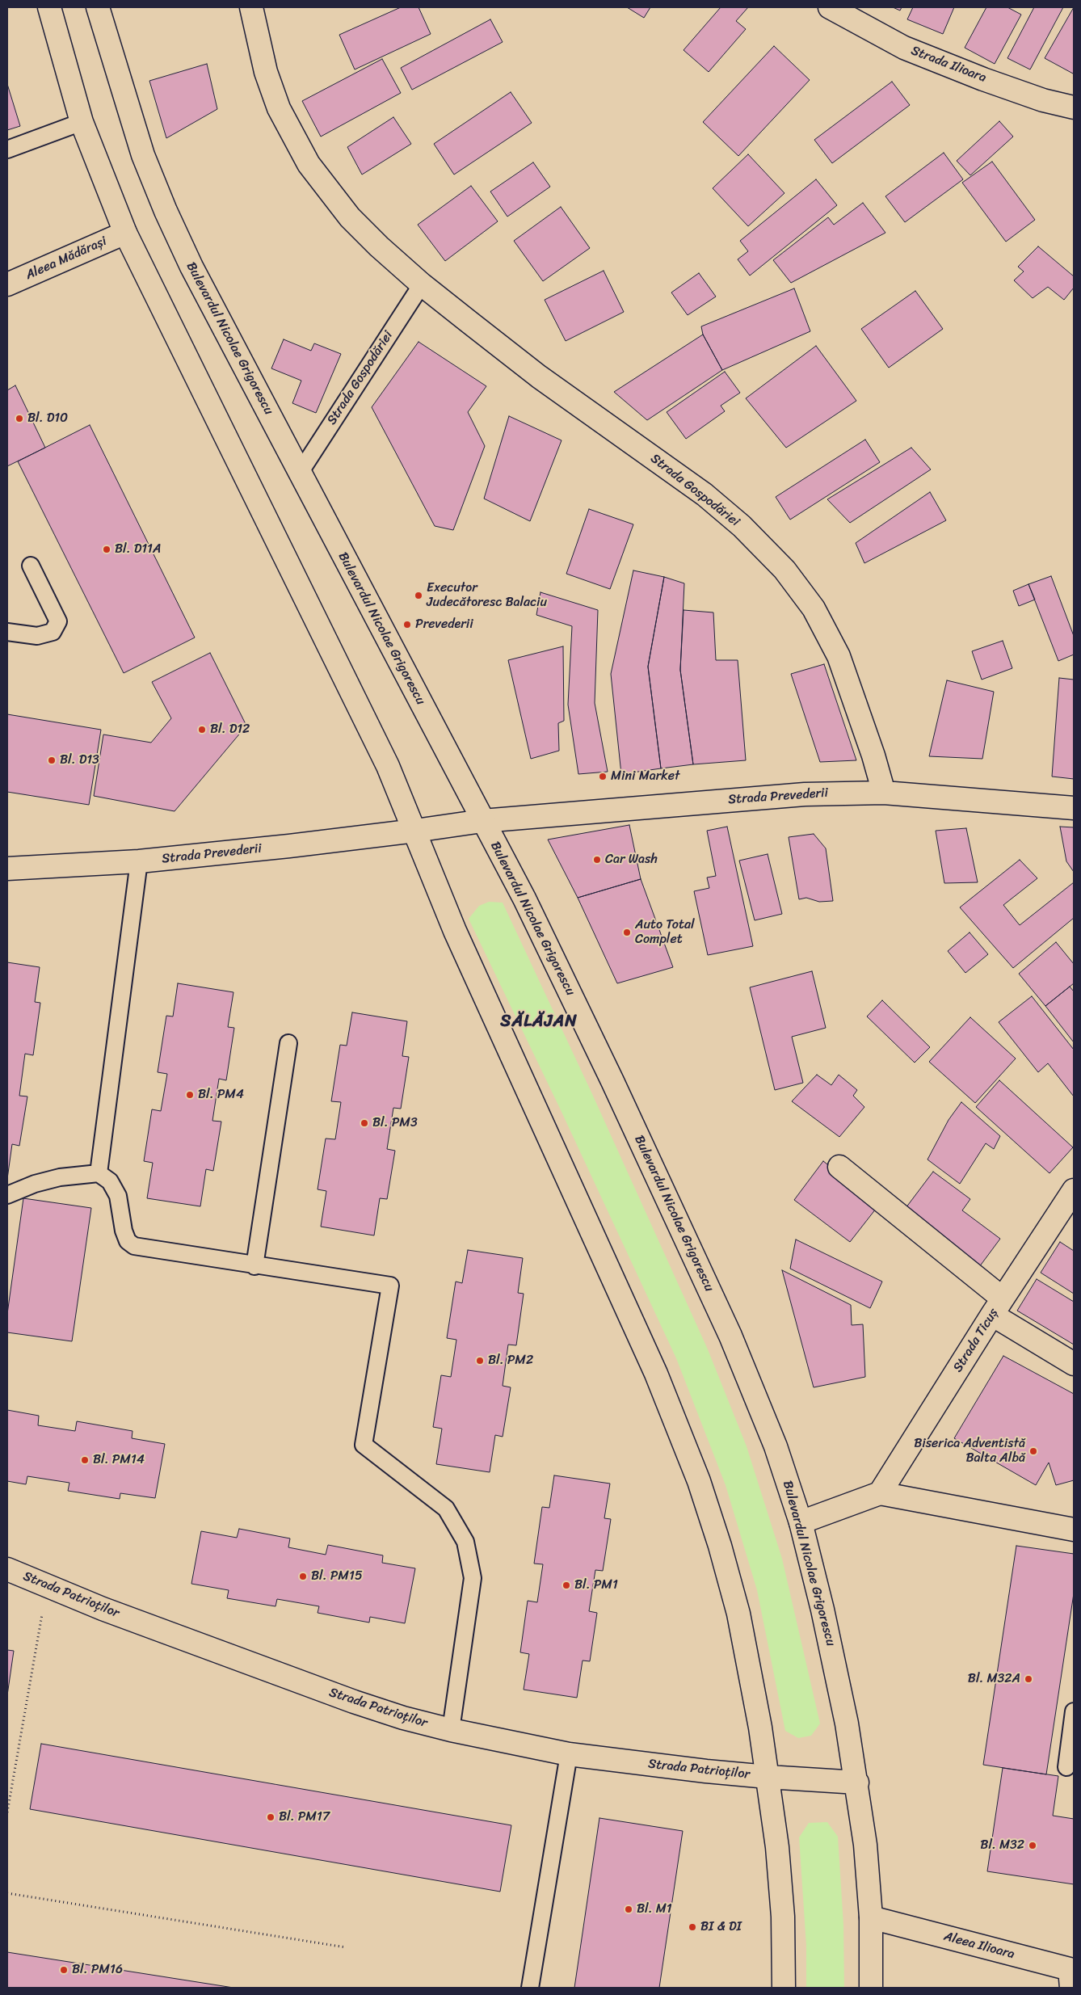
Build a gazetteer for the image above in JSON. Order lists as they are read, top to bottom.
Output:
{
  "streets": {
    "main road": [
      "Strada Ilioara",
      "Aleea Mădărași",
      "Bulevardul Nicolae Grigorescu",
      "Strada Gospodăriei",
      "Strada Prevederii",
      "Strada Ticuș",
      "Strada Patrioților",
      "Aleea Ilioara"
    ]
  },
  "crossings": [
    ["Bulevardul Nicolae Grigorescu", "Strada Gospodăriei"],
    ["Bulevardul Nicolae Grigorescu", "Strada Prevederii"],
    ["Bulevardul Nicolae Grigorescu", "Strada Patrioților"],
    ["Bulevardul Nicolae Grigorescu", "Aleea Ilioara"],
    ["Strada Gospodăriei", "Strada Prevederii"]
  ],
  "districts": ["SĂLĂJAN"],
  "places": [
    "Bl. D10",
    "Bl. D11A",
    "Executor Judecătoresc Balaciu",
    "Prevederii",
    "Bl. D12",
    "Bl. D13",
    "Mini Market",
    "Car Wash",
    "Auto Total Complet",
    "Bl. PM4",
    "Bl. PM3",
    "Bl. PM2",
    "Biserica Adventistă Balta Albă",
    "Bl. PM14",
    "Bl. PM15",
    "Bl. PM1",
    "Bl. M32A",
    "Bl. PM17",
    "Bl. M32",
    "Bl. M1",
    "BI & DI",
    "Bl. PM16"
  ]
}
